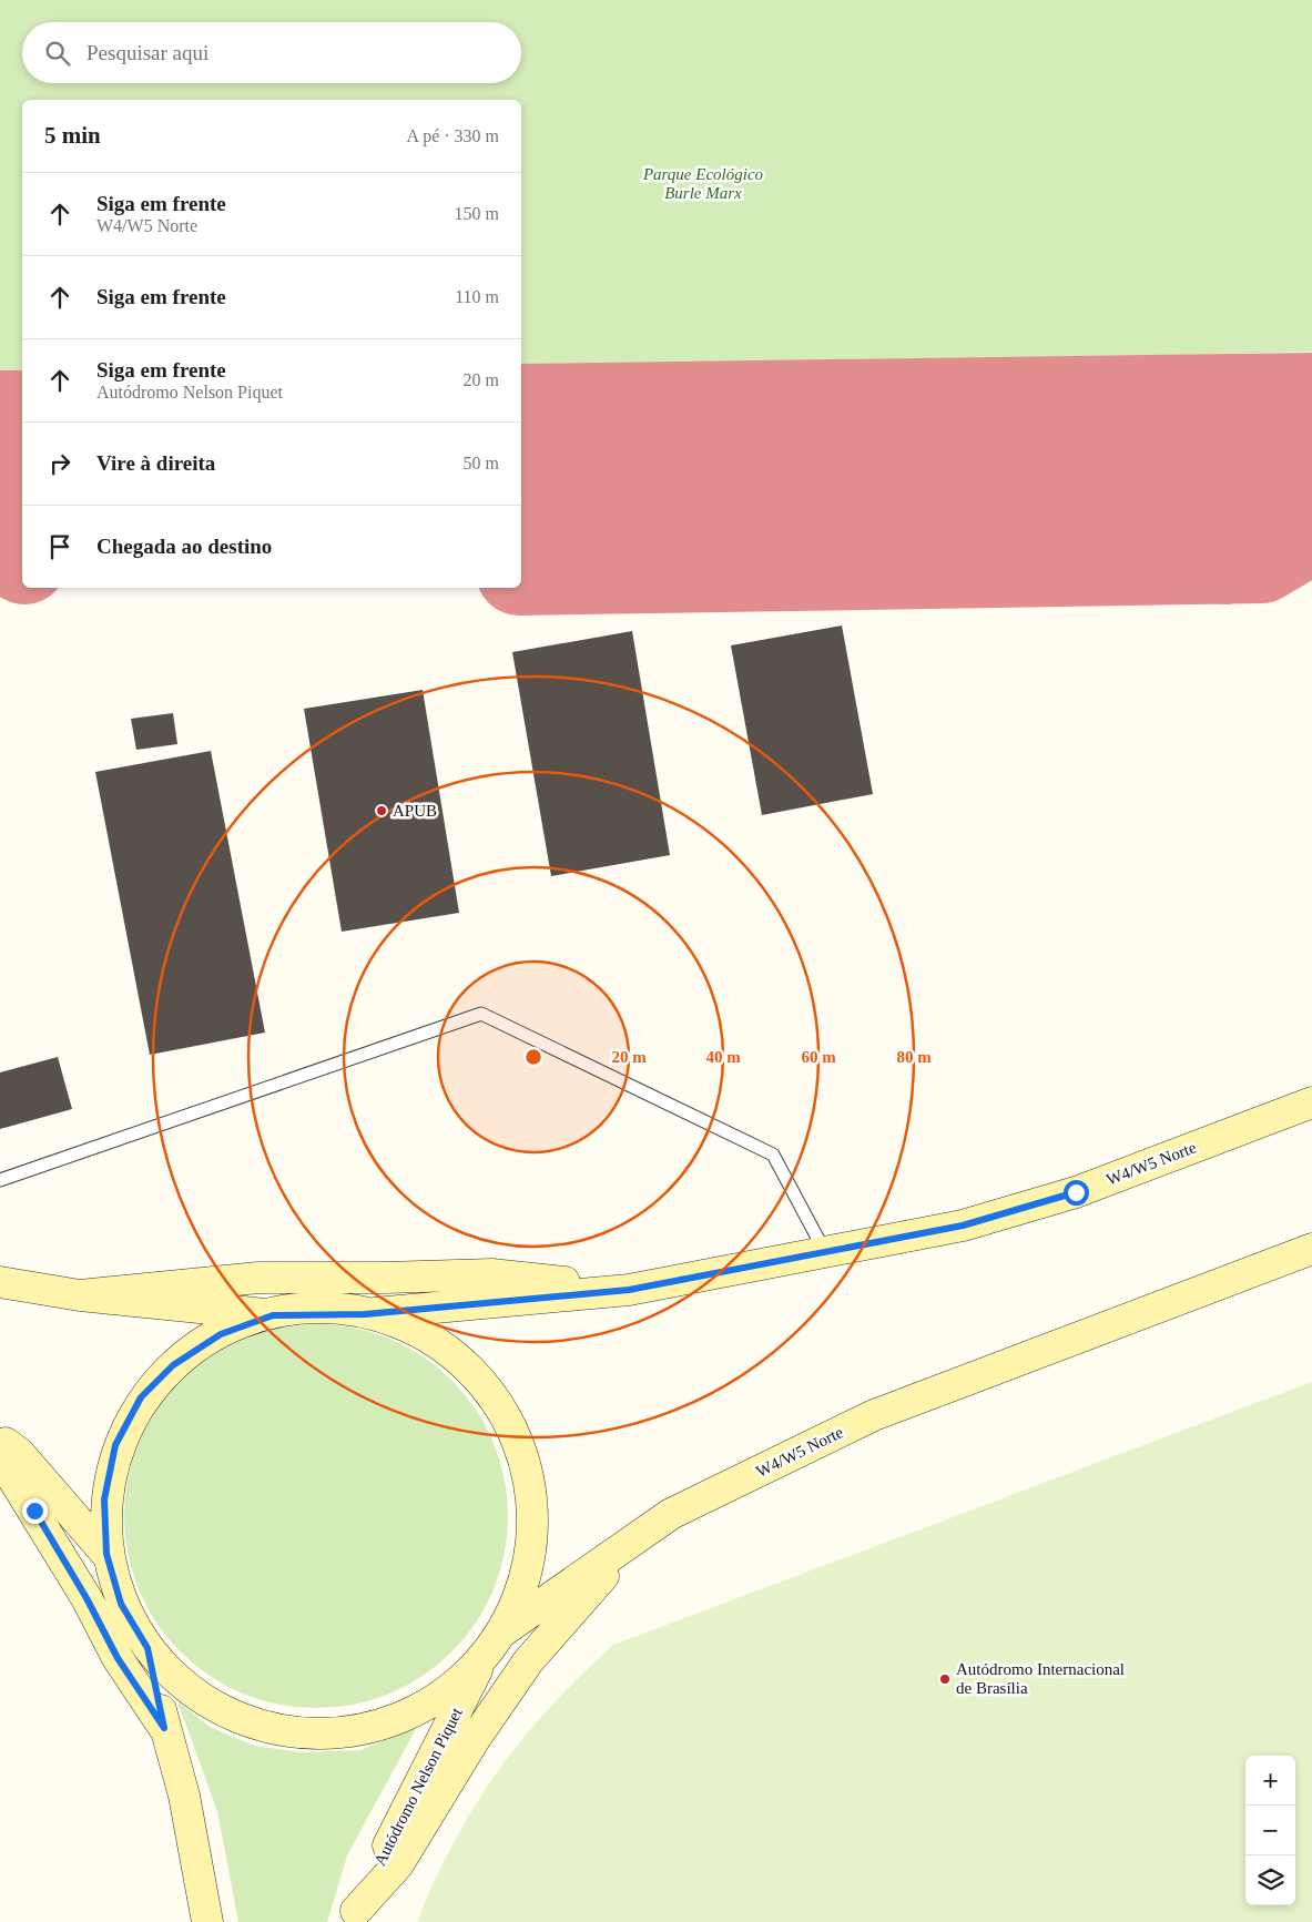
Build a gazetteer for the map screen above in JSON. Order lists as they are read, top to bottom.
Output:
{
  "streets": {
    "main road": ["W4/W5 Norte", "Autódromo Nelson Piquet"]
  },
  "crossings": [
    ["W4/W5 Norte", "Autódromo Nelson Piquet"]
  ],
  "parks": ["Parque Ecológico Burle Marx"],
  "places": ["APUB", "Autódromo Internacional de Brasília"],
  "page": {
    "search": "Pesquisar aqui",
    "heading": ["5 min", "A pé · 330 m"],
    "list": [
      ["Siga em frente", "W4/W5 Norte", "150 m"],
      ["Siga em frente", "110 m"],
      ["Siga em frente", "Autódromo Nelson Piquet", "20 m"],
      ["Vire à direita", "50 m"],
      "Chegada ao destino"
    ],
    "map_buttons": ["+", "−"]
  },
  "rings": [
    "20 m",
    "40 m",
    "60 m",
    "80 m"
  ]
}
